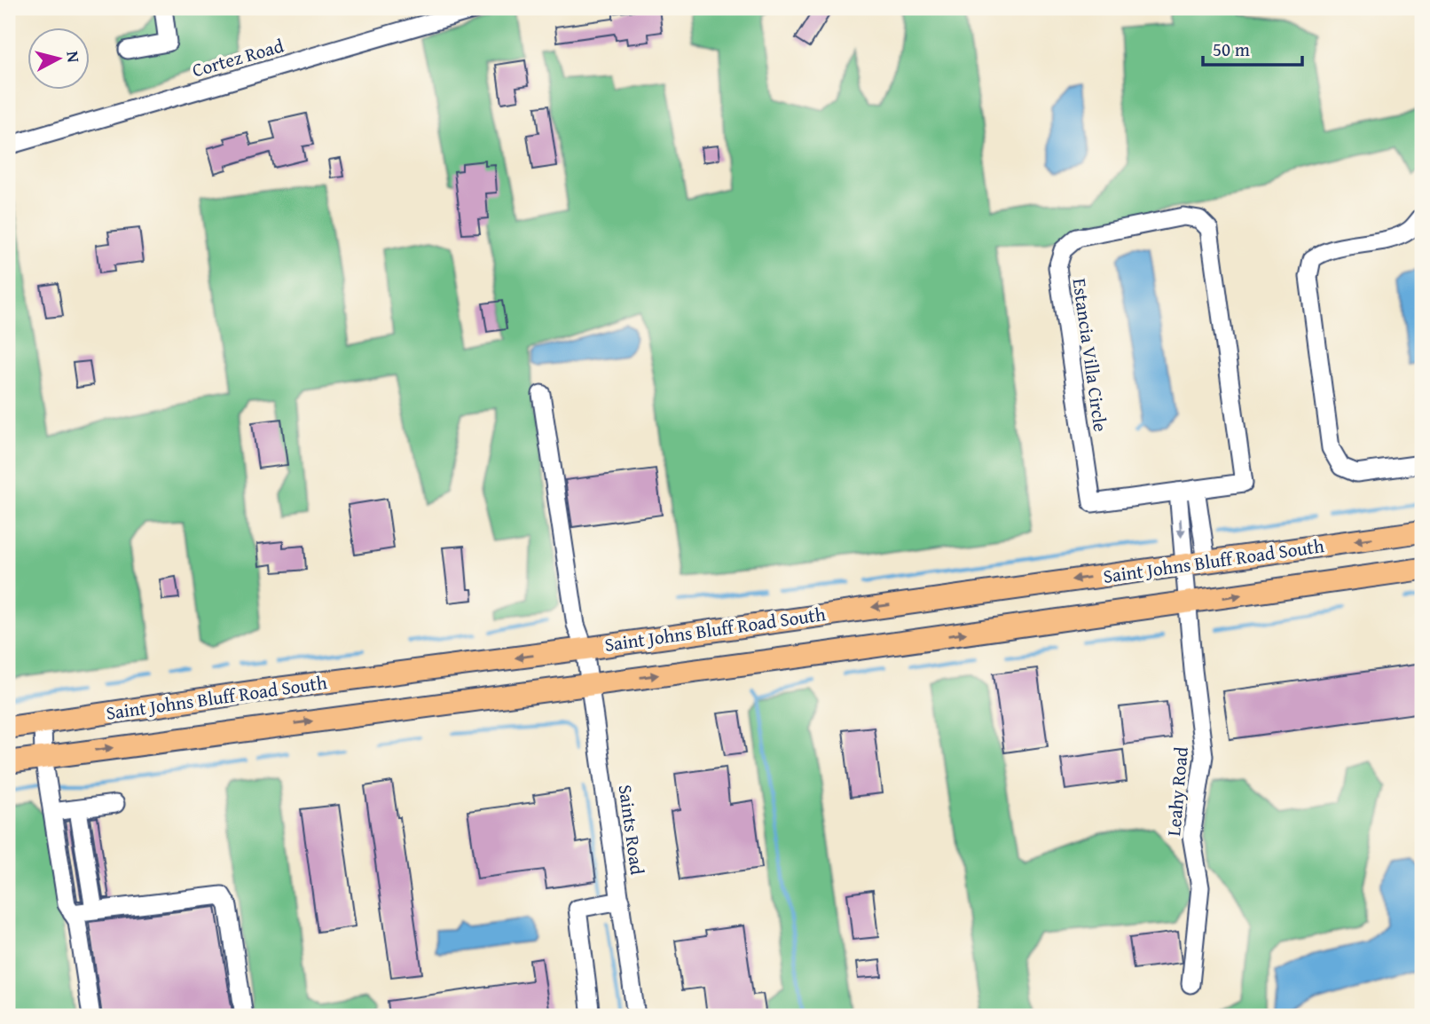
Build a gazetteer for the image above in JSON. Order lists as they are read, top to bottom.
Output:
{
  "streets": {
    "main road": ["Saint Johns Bluff Road South"],
    "street": [
      "Cortez Road",
      "Estancia Villa Circle",
      "Leahy Road",
      "Saints Road"
    ]
  },
  "crossings": [
    ["Estancia Villa Circle", "Leahy Road"],
    ["Saint Johns Bluff Road South", "Leahy Road"],
    ["Saint Johns Bluff Road South", "Saints Road"]
  ],
  "scale_bar": "50 m",
  "north": "right"
}
